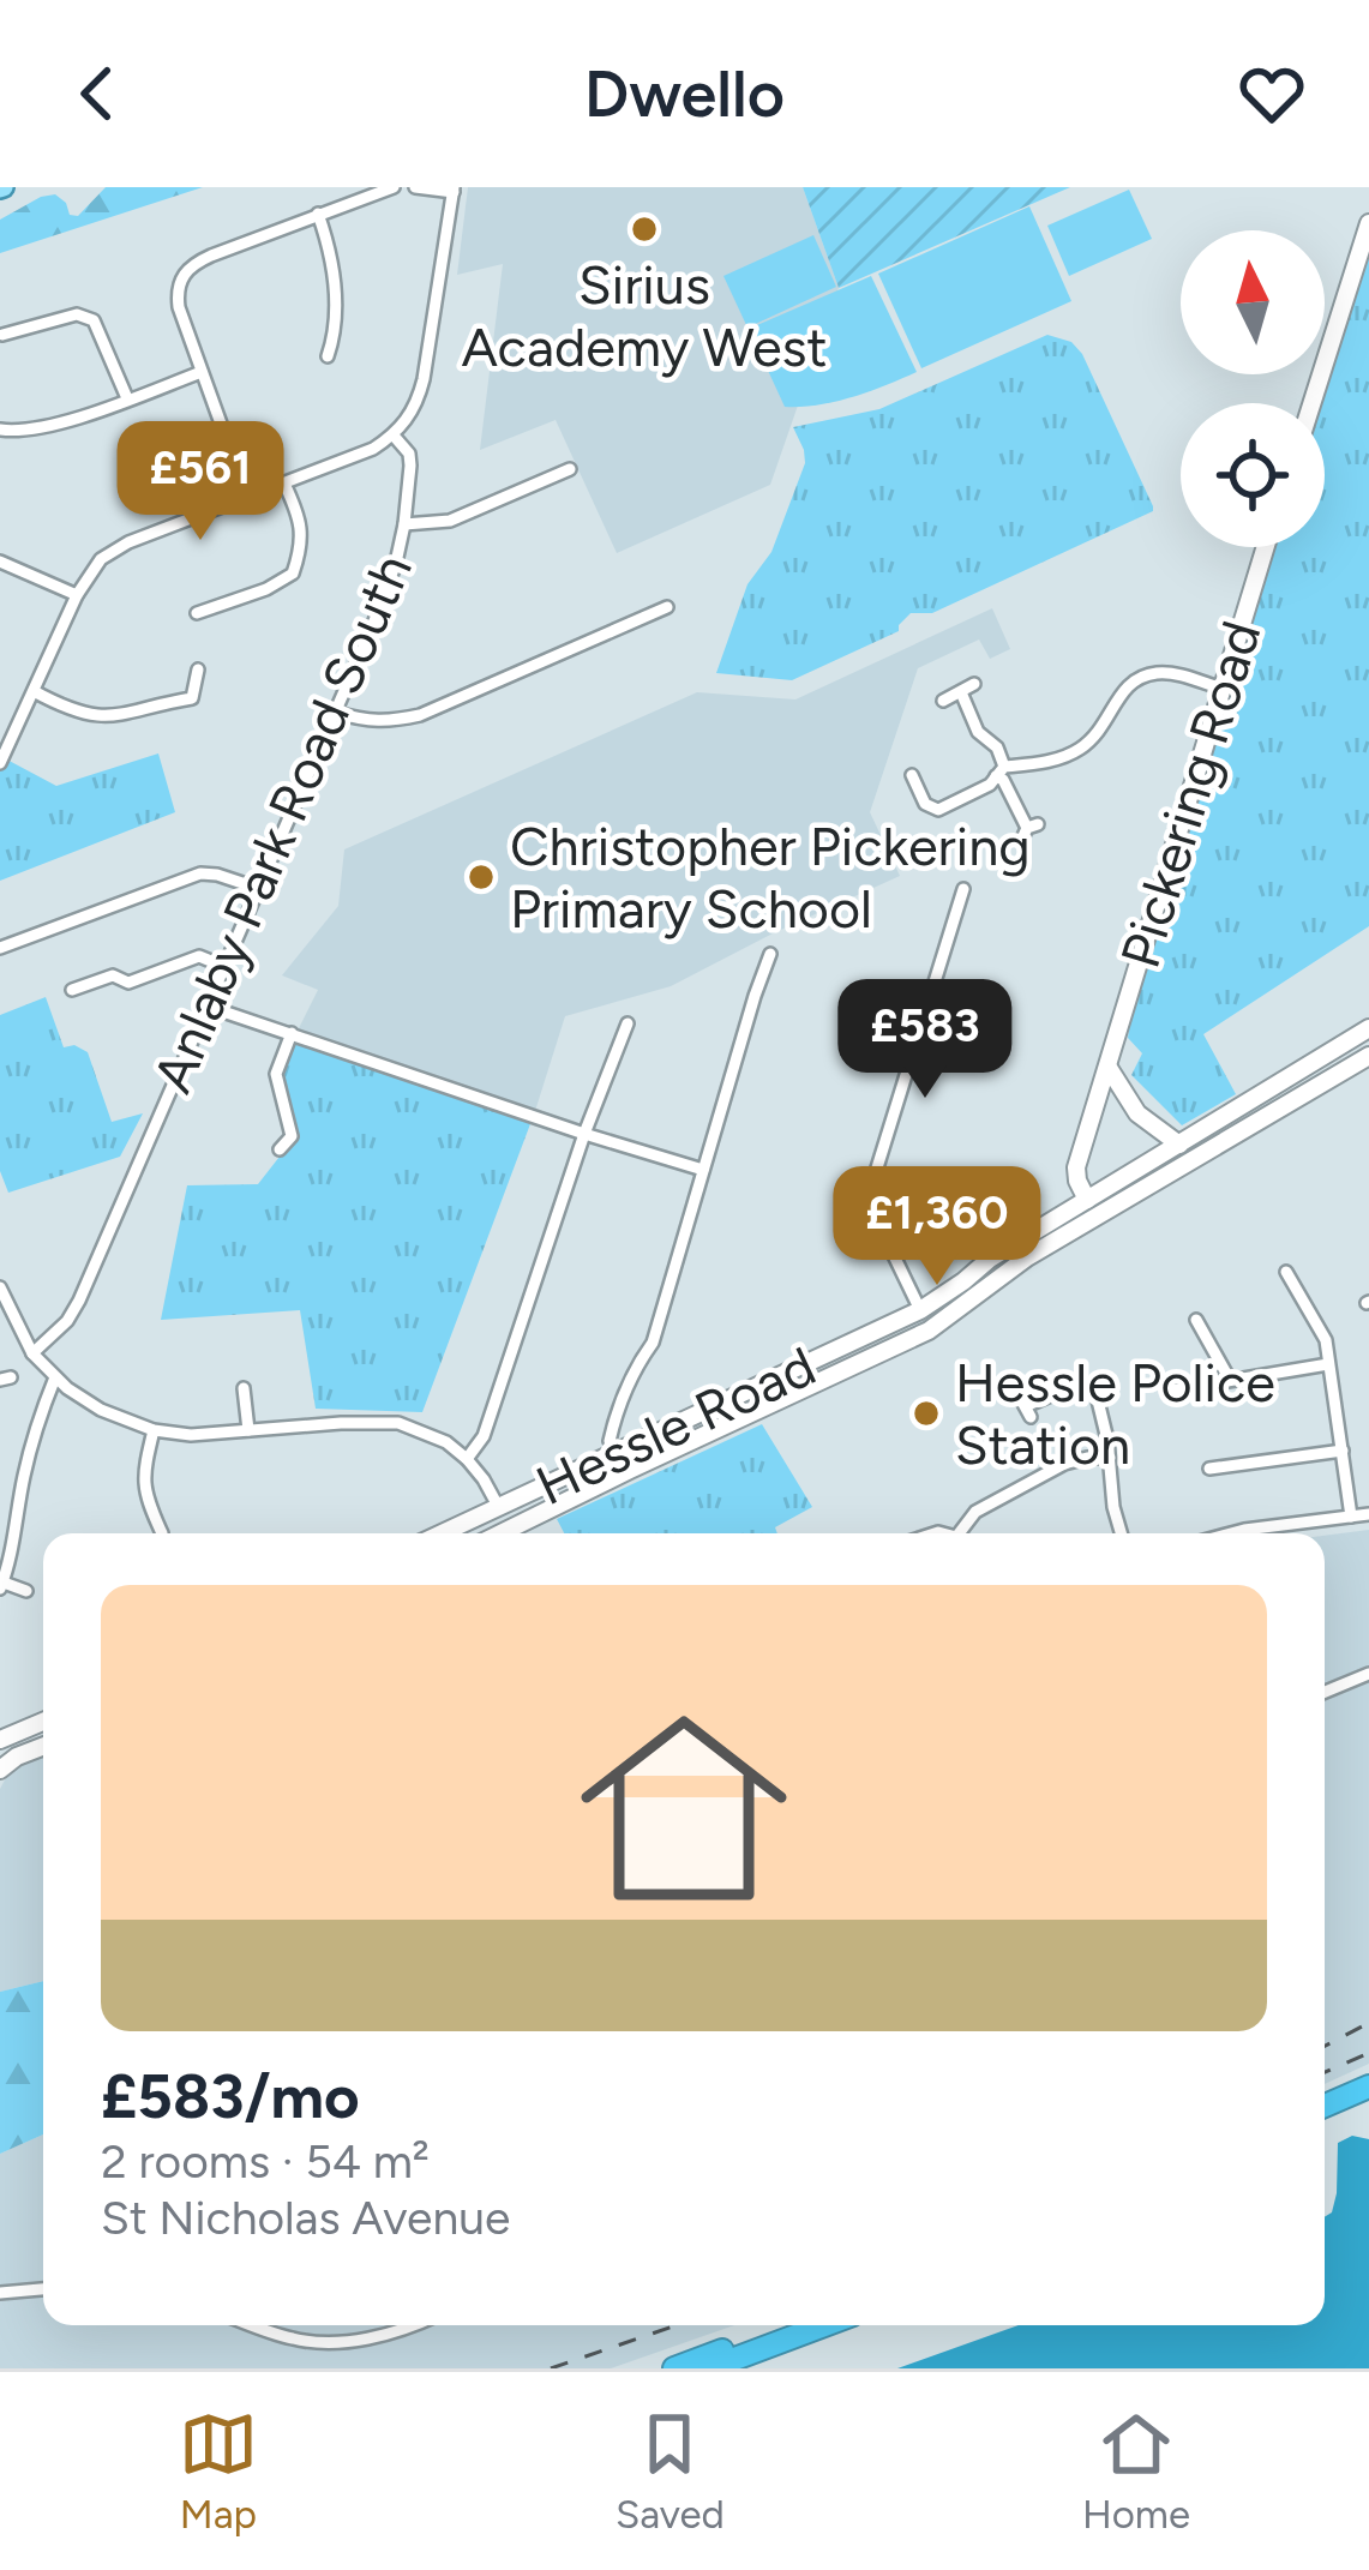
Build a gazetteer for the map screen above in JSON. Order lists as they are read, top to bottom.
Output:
{
  "streets": {
    "street": ["Pickering Road", "Anlaby Park Road South", "Hessle Road"]
  },
  "crossings": [
    ["Pickering Road", "Hessle Road"]
  ],
  "places": ["Sirius Academy West", "Christopher Pickering Primary School", "Hessle Police Station"],
  "north": "top",
  "page": {
    "header": "Dwello",
    "price": ["£561", "£583", "£1,360"],
    "list": [
      {
        "name": "£583/mo",
        "note": "2 rooms · 54 m² · St Nicholas Avenue"
      }
    ],
    "tabs": ["Map", "Saved", "Home"]
  }
}
